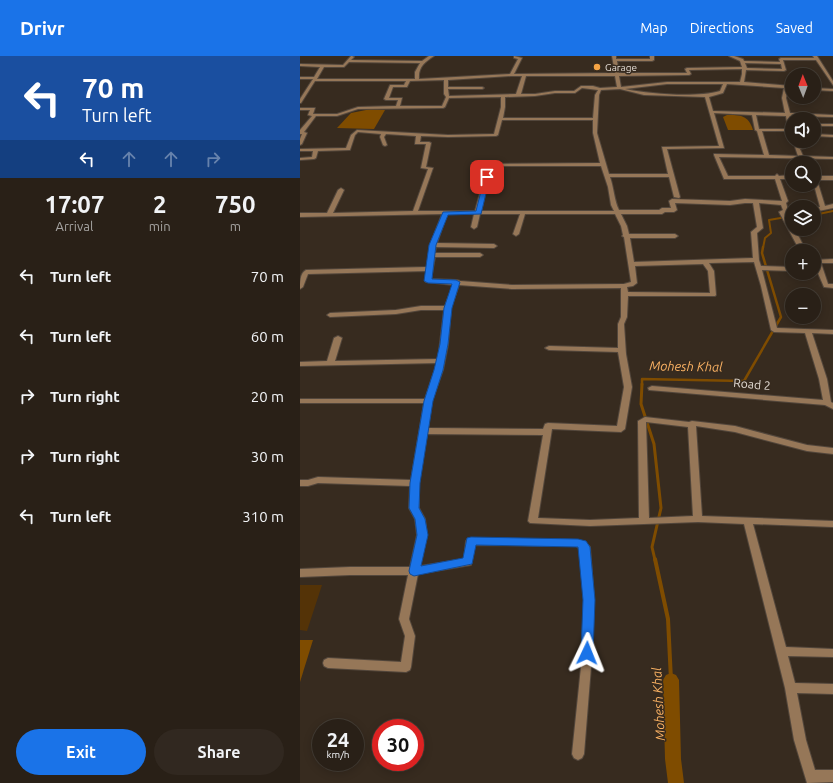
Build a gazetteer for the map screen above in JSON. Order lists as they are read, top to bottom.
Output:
{
  "streets": {
    "street": ["Road 2"]
  },
  "water": ["Mohesh Khal"],
  "places": ["Garage"],
  "north": "top",
  "page": {
    "header": "Drivr",
    "nav": ["Map", "Directions", "Saved"],
    "turn": ["70 m", "Turn left"],
    "map_buttons": ["+", "−"],
    "eta": [
      "17:07",
      "Arrival",
      "2",
      "min",
      "750",
      "m"
    ],
    "list": [
      {
        "name": "Turn left",
        "value": "70 m"
      },
      {
        "name": "Turn left",
        "value": "60 m"
      },
      {
        "name": "Turn right",
        "value": "20 m"
      },
      {
        "name": "Turn right",
        "value": "30 m"
      },
      {
        "name": "Turn left",
        "value": "310 m"
      }
    ],
    "speed": "24 km/h",
    "limit": "30",
    "buttons": ["Exit", "Share"]
  }
}
